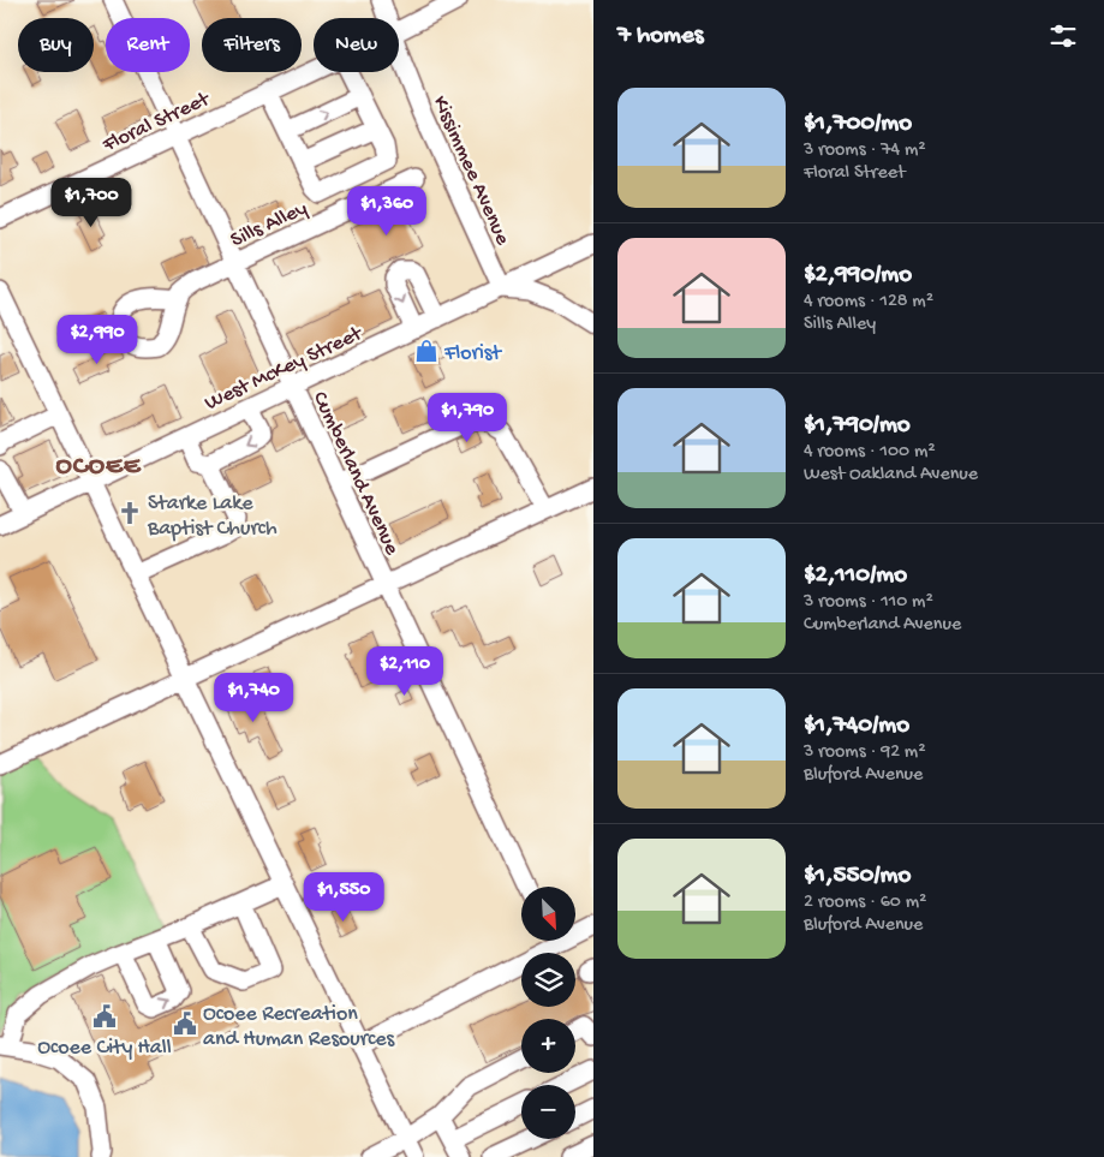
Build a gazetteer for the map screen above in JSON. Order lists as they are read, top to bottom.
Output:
{
  "streets": {
    "street": [
      "Floral Street",
      "Kissimmee Avenue",
      "Sills Alley",
      "West McKey Street",
      "Cumberland Avenue"
    ]
  },
  "crossings": [
    ["Floral Street", "Cumberland Avenue"],
    ["Kissimmee Avenue", "West McKey Street"],
    ["Sills Alley", "Cumberland Avenue"],
    ["West McKey Street", "Cumberland Avenue"]
  ],
  "districts": ["OCOEE"],
  "places": {
    "shop": ["Florist"],
    "church": ["Starke Lake Baptist Church"],
    "public building": ["Ocoee City Hall", "Ocoee Recreation and Human Resources"]
  },
  "north": "bottom right",
  "page": {
    "heading": "7 homes",
    "chip": [
      "Buy",
      "Rent",
      "Filters",
      "New"
    ],
    "list": [
      {
        "name": "$1,700/mo",
        "note": "3 rooms · 74 m² · Floral Street"
      },
      {
        "name": "$2,990/mo",
        "note": "4 rooms · 128 m² · Sills Alley"
      },
      {
        "name": "$1,790/mo",
        "note": "4 rooms · 100 m² · West Oakland Avenue"
      },
      {
        "name": "$2,110/mo",
        "note": "3 rooms · 110 m² · Cumberland Avenue"
      },
      {
        "name": "$1,740/mo",
        "note": "3 rooms · 92 m² · Bluford Avenue"
      },
      {
        "name": "$1,550/mo",
        "note": "2 rooms · 60 m² · Bluford Avenue"
      }
    ],
    "price": [
      "$1,700",
      "$1,360",
      "$2,990",
      "$1,790",
      "$2,110",
      "$1,740",
      "$1,550"
    ],
    "map_buttons": ["+", "−"]
  }
}
